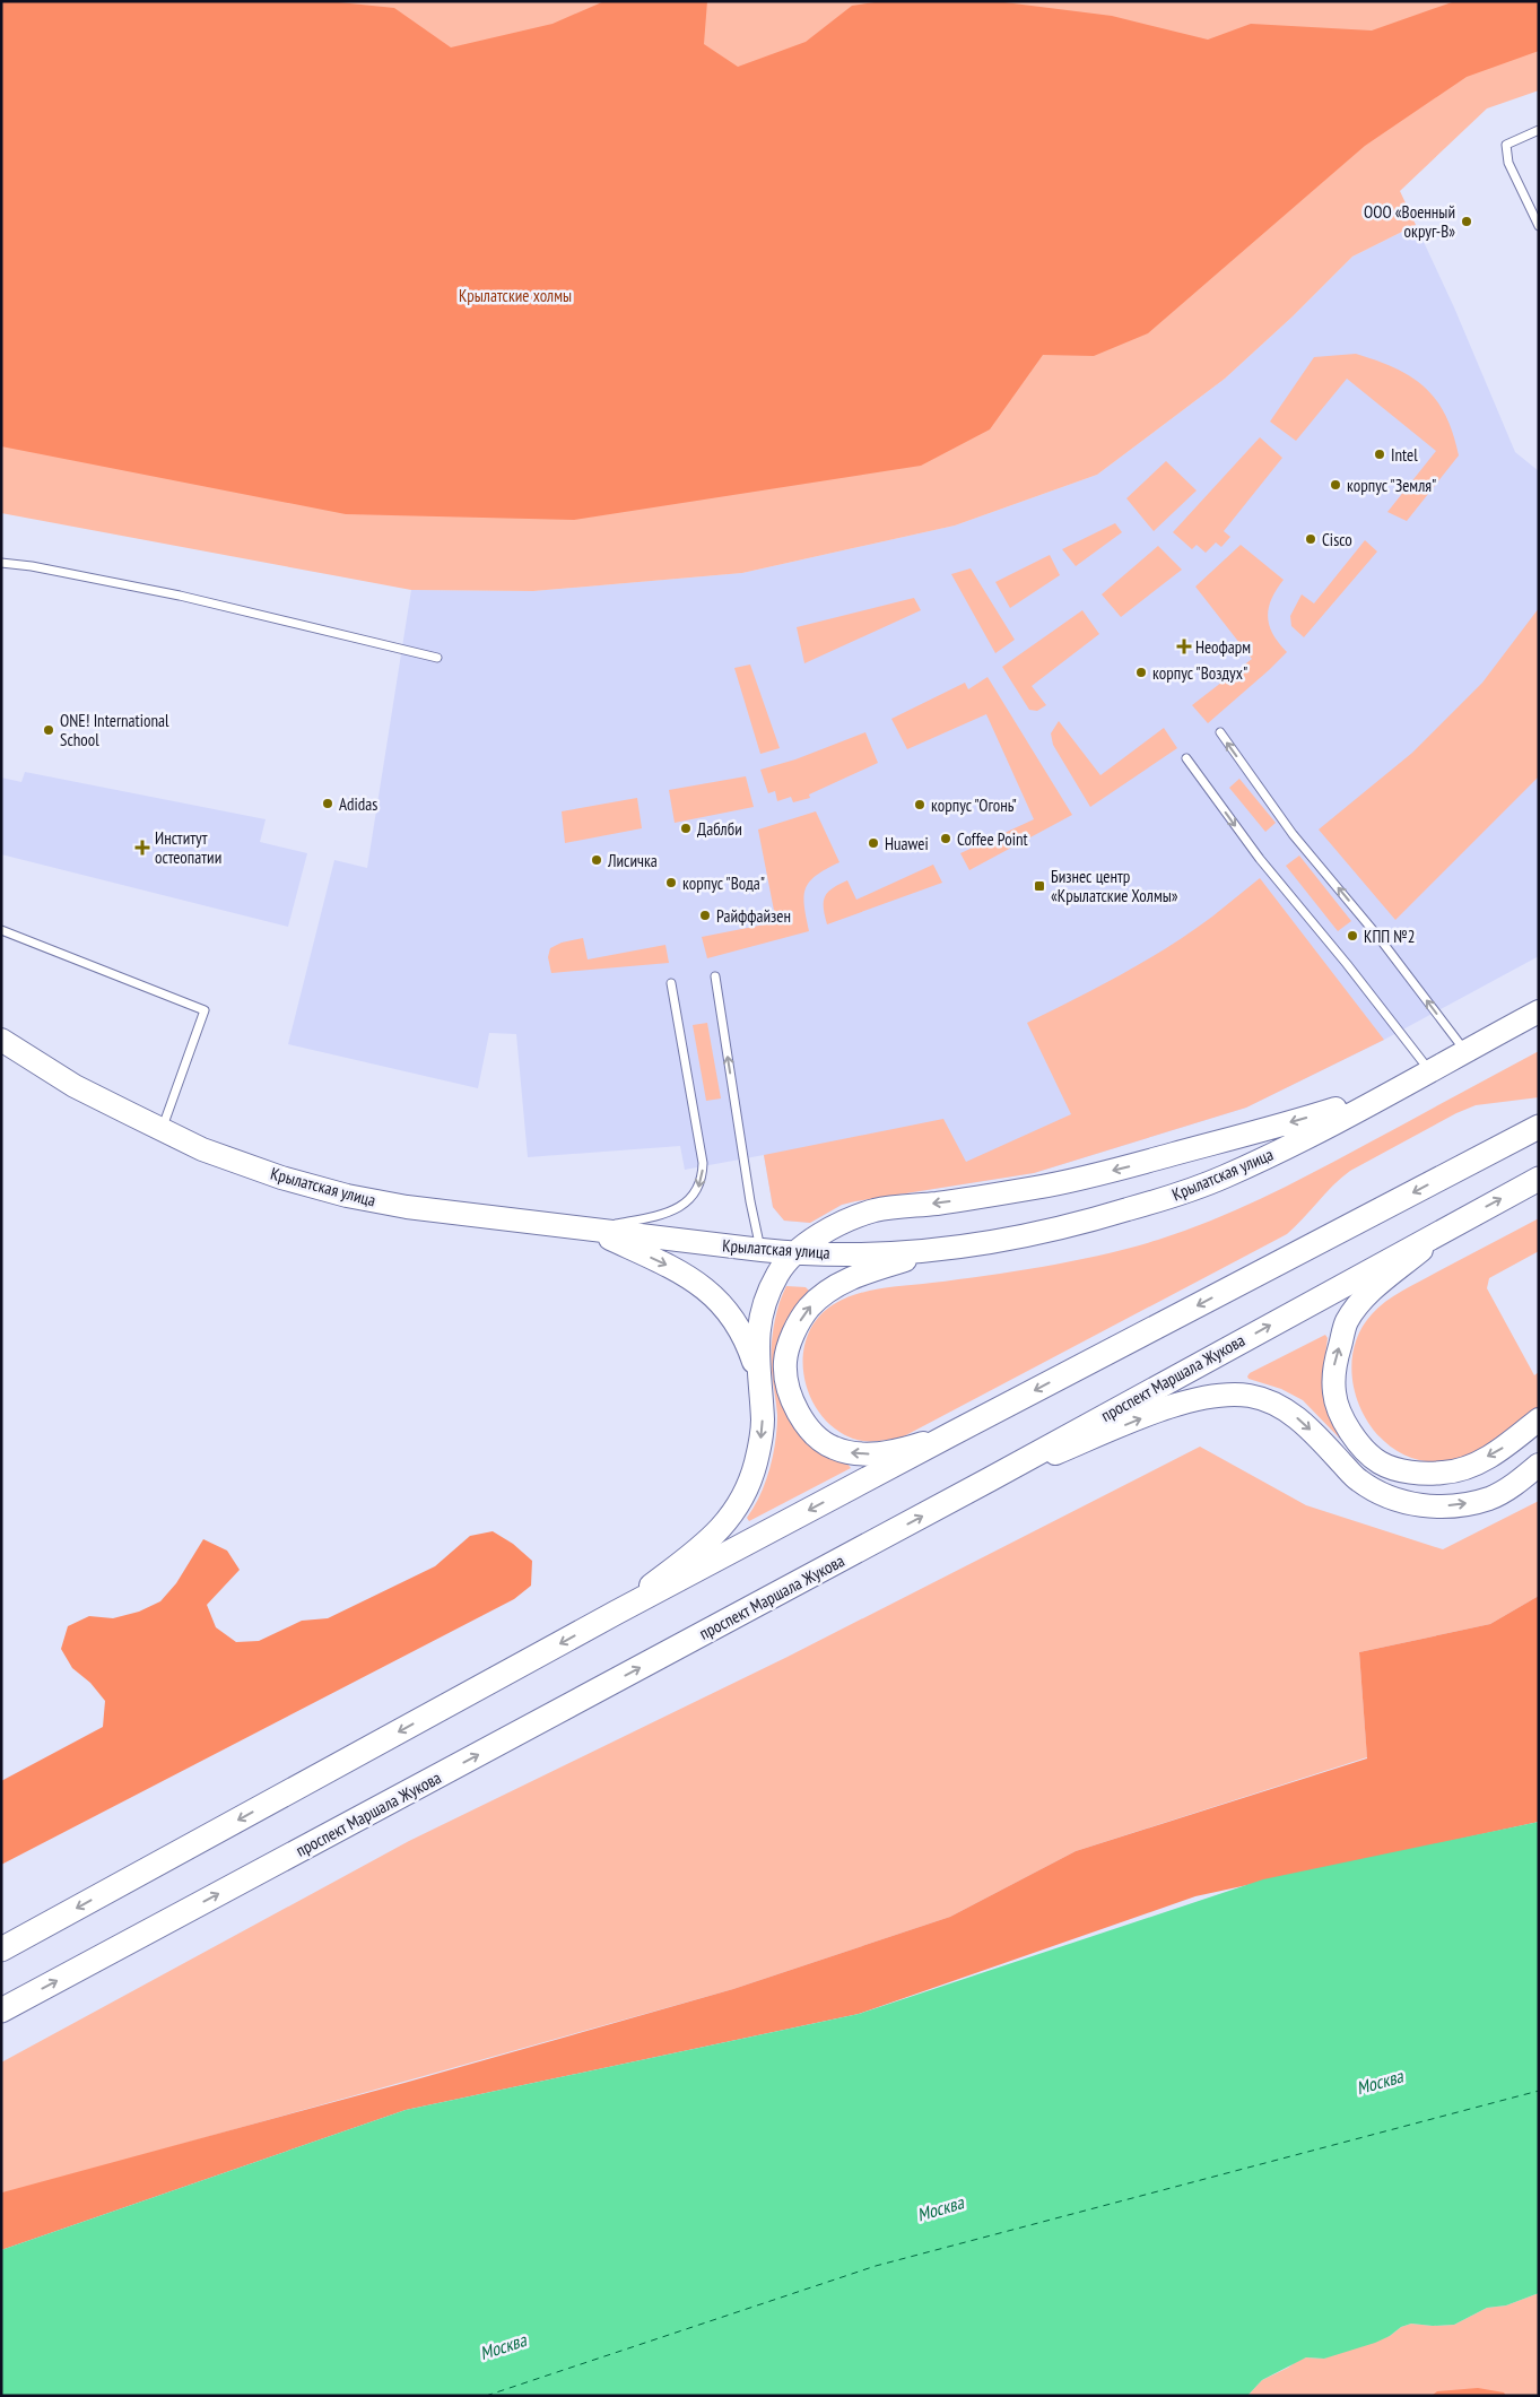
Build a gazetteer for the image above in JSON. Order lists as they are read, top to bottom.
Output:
{
  "streets": {
    "main road": ["Крылатская улица", "проспект Маршала Жукова"]
  },
  "water": ["Москва"],
  "parks": ["Крылатские холмы"],
  "places": {
    "other": [
      "ООО «Военный округ-В»",
      "Intel",
      "корпус \"Земля\"",
      "Cisco",
      "корпус \"Воздух\"",
      "ONE! International School",
      "Adidas",
      "корпус \"Огонь\"",
      "Даблби",
      "Coffee Point",
      "Huawei",
      "Лисичка",
      "корпус \"Вода\"",
      "Райффайзен",
      "КПП №2"
    ],
    "health": ["Неофарм", "Институт остеопатии"],
    "transit": ["Бизнес центр «Крылатские Холмы»"]
  }
}
